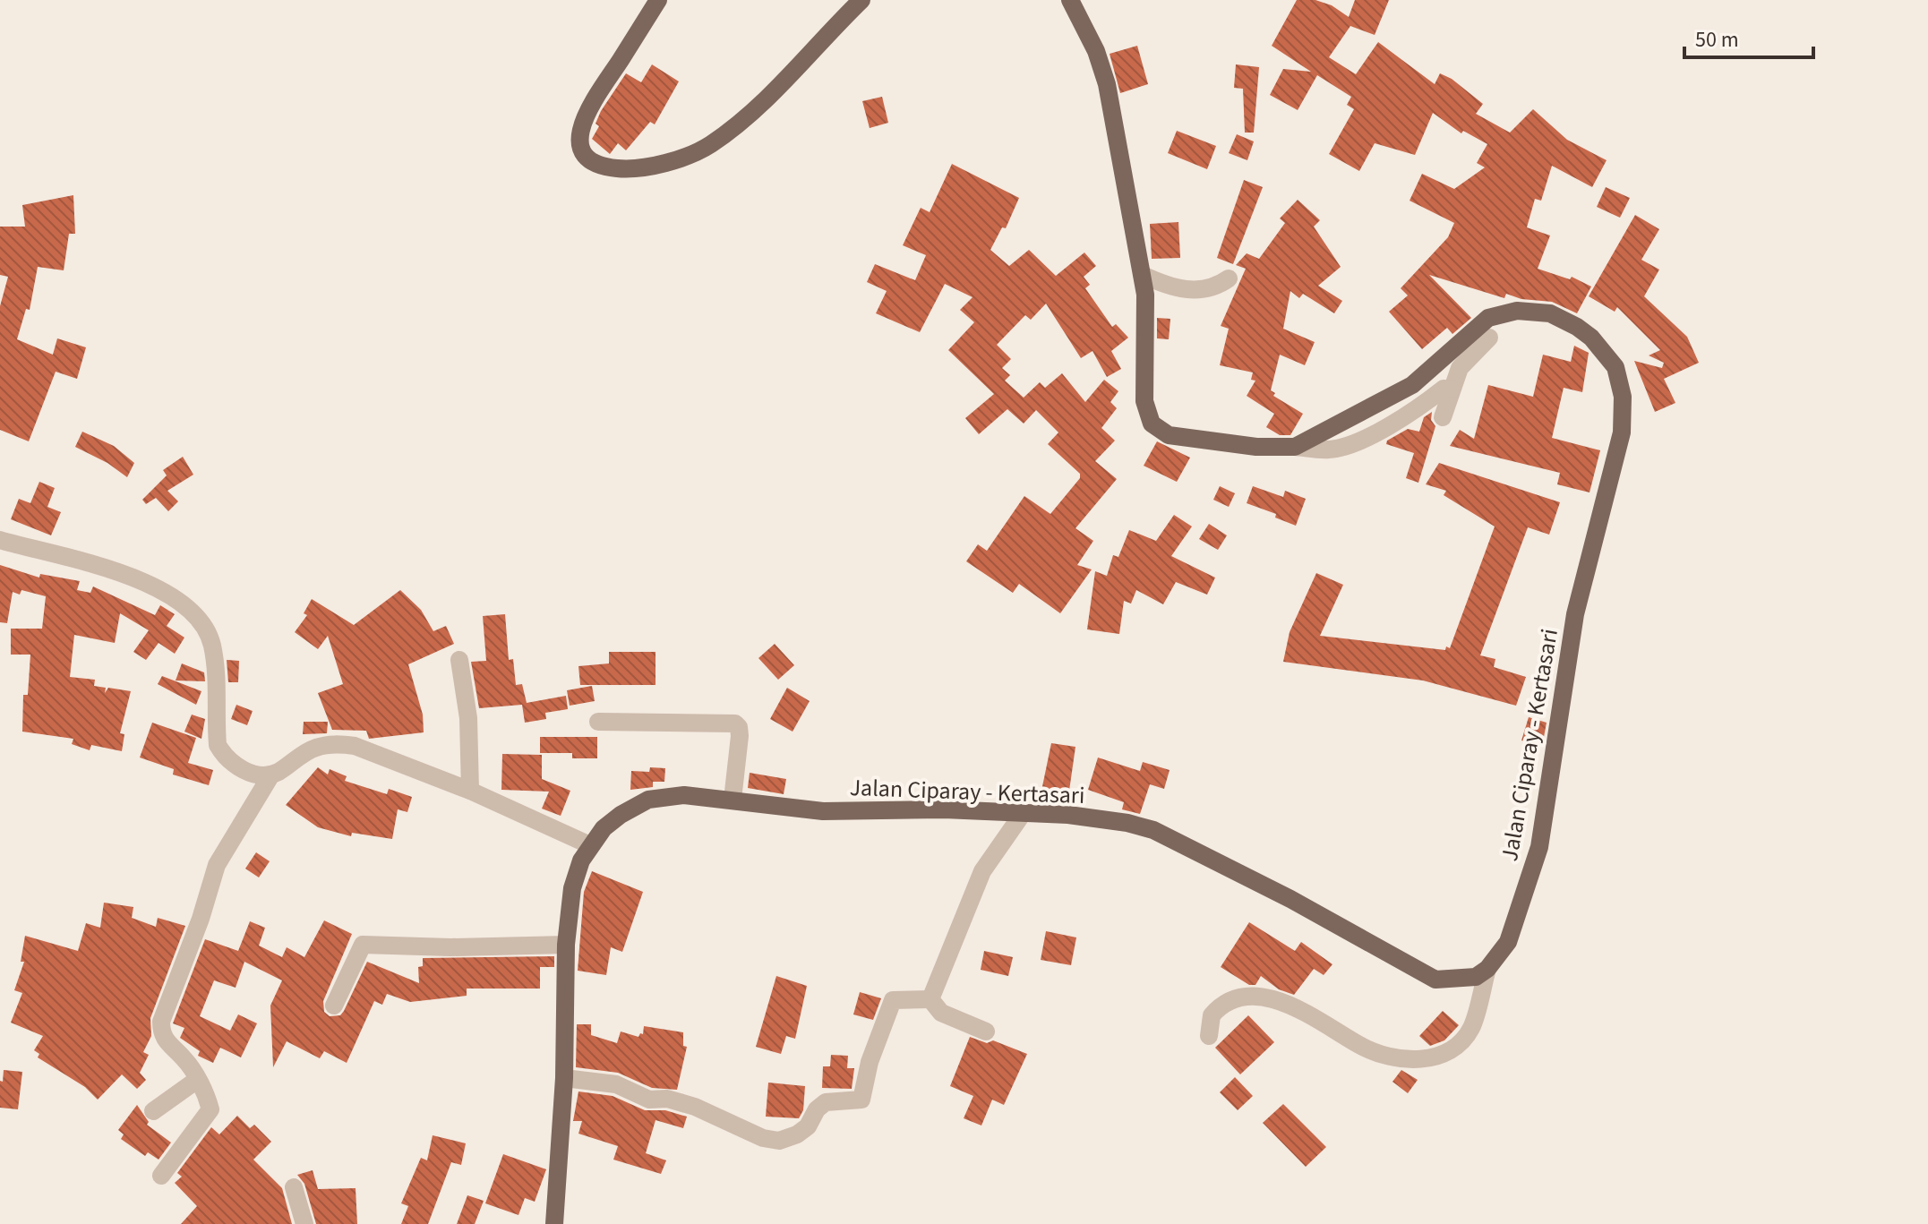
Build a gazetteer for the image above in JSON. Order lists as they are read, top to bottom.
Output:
{
  "streets": {
    "main road": ["Jalan Ciparay - Kertasari"]
  },
  "scale_bar": "50 m"
}
